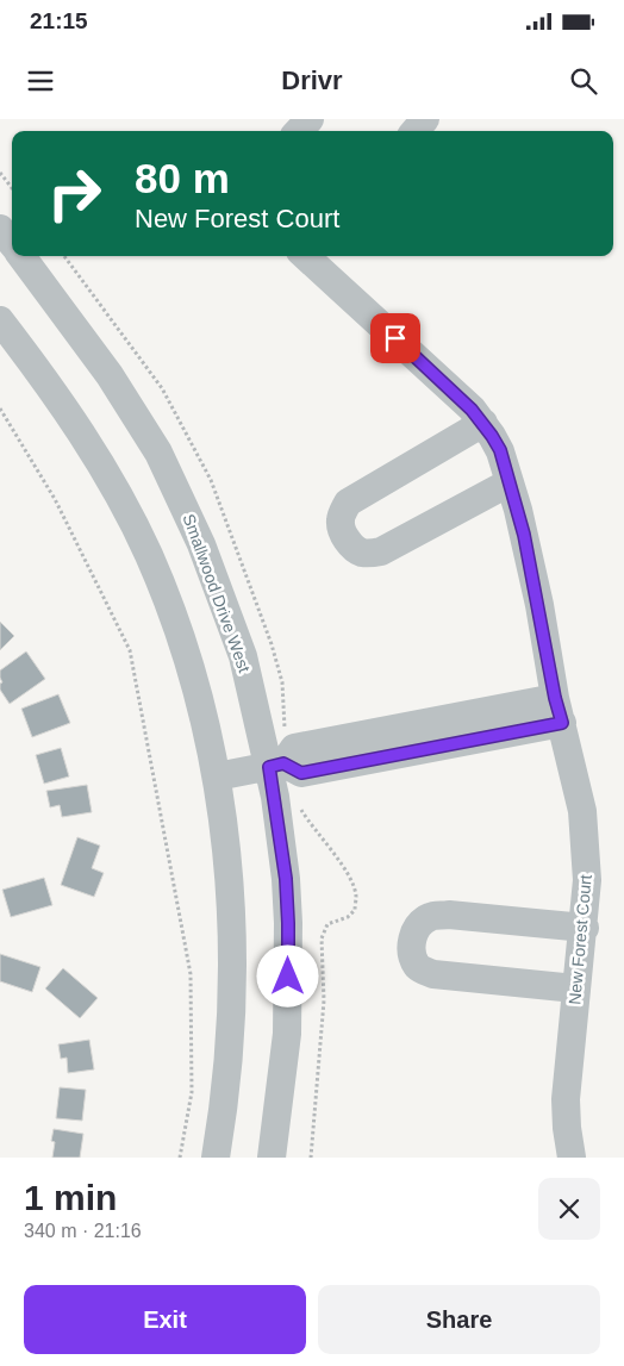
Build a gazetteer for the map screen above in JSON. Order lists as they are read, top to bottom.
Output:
{
  "streets": {
    "street": ["Smallwood Drive West", "New Forest Court"]
  },
  "page": {
    "status": "21:15",
    "header": "Drivr",
    "turn": ["80 m", "New Forest Court"],
    "heading": ["1 min", "340 m · 21:16"],
    "buttons": ["Exit", "Share"]
  }
}
